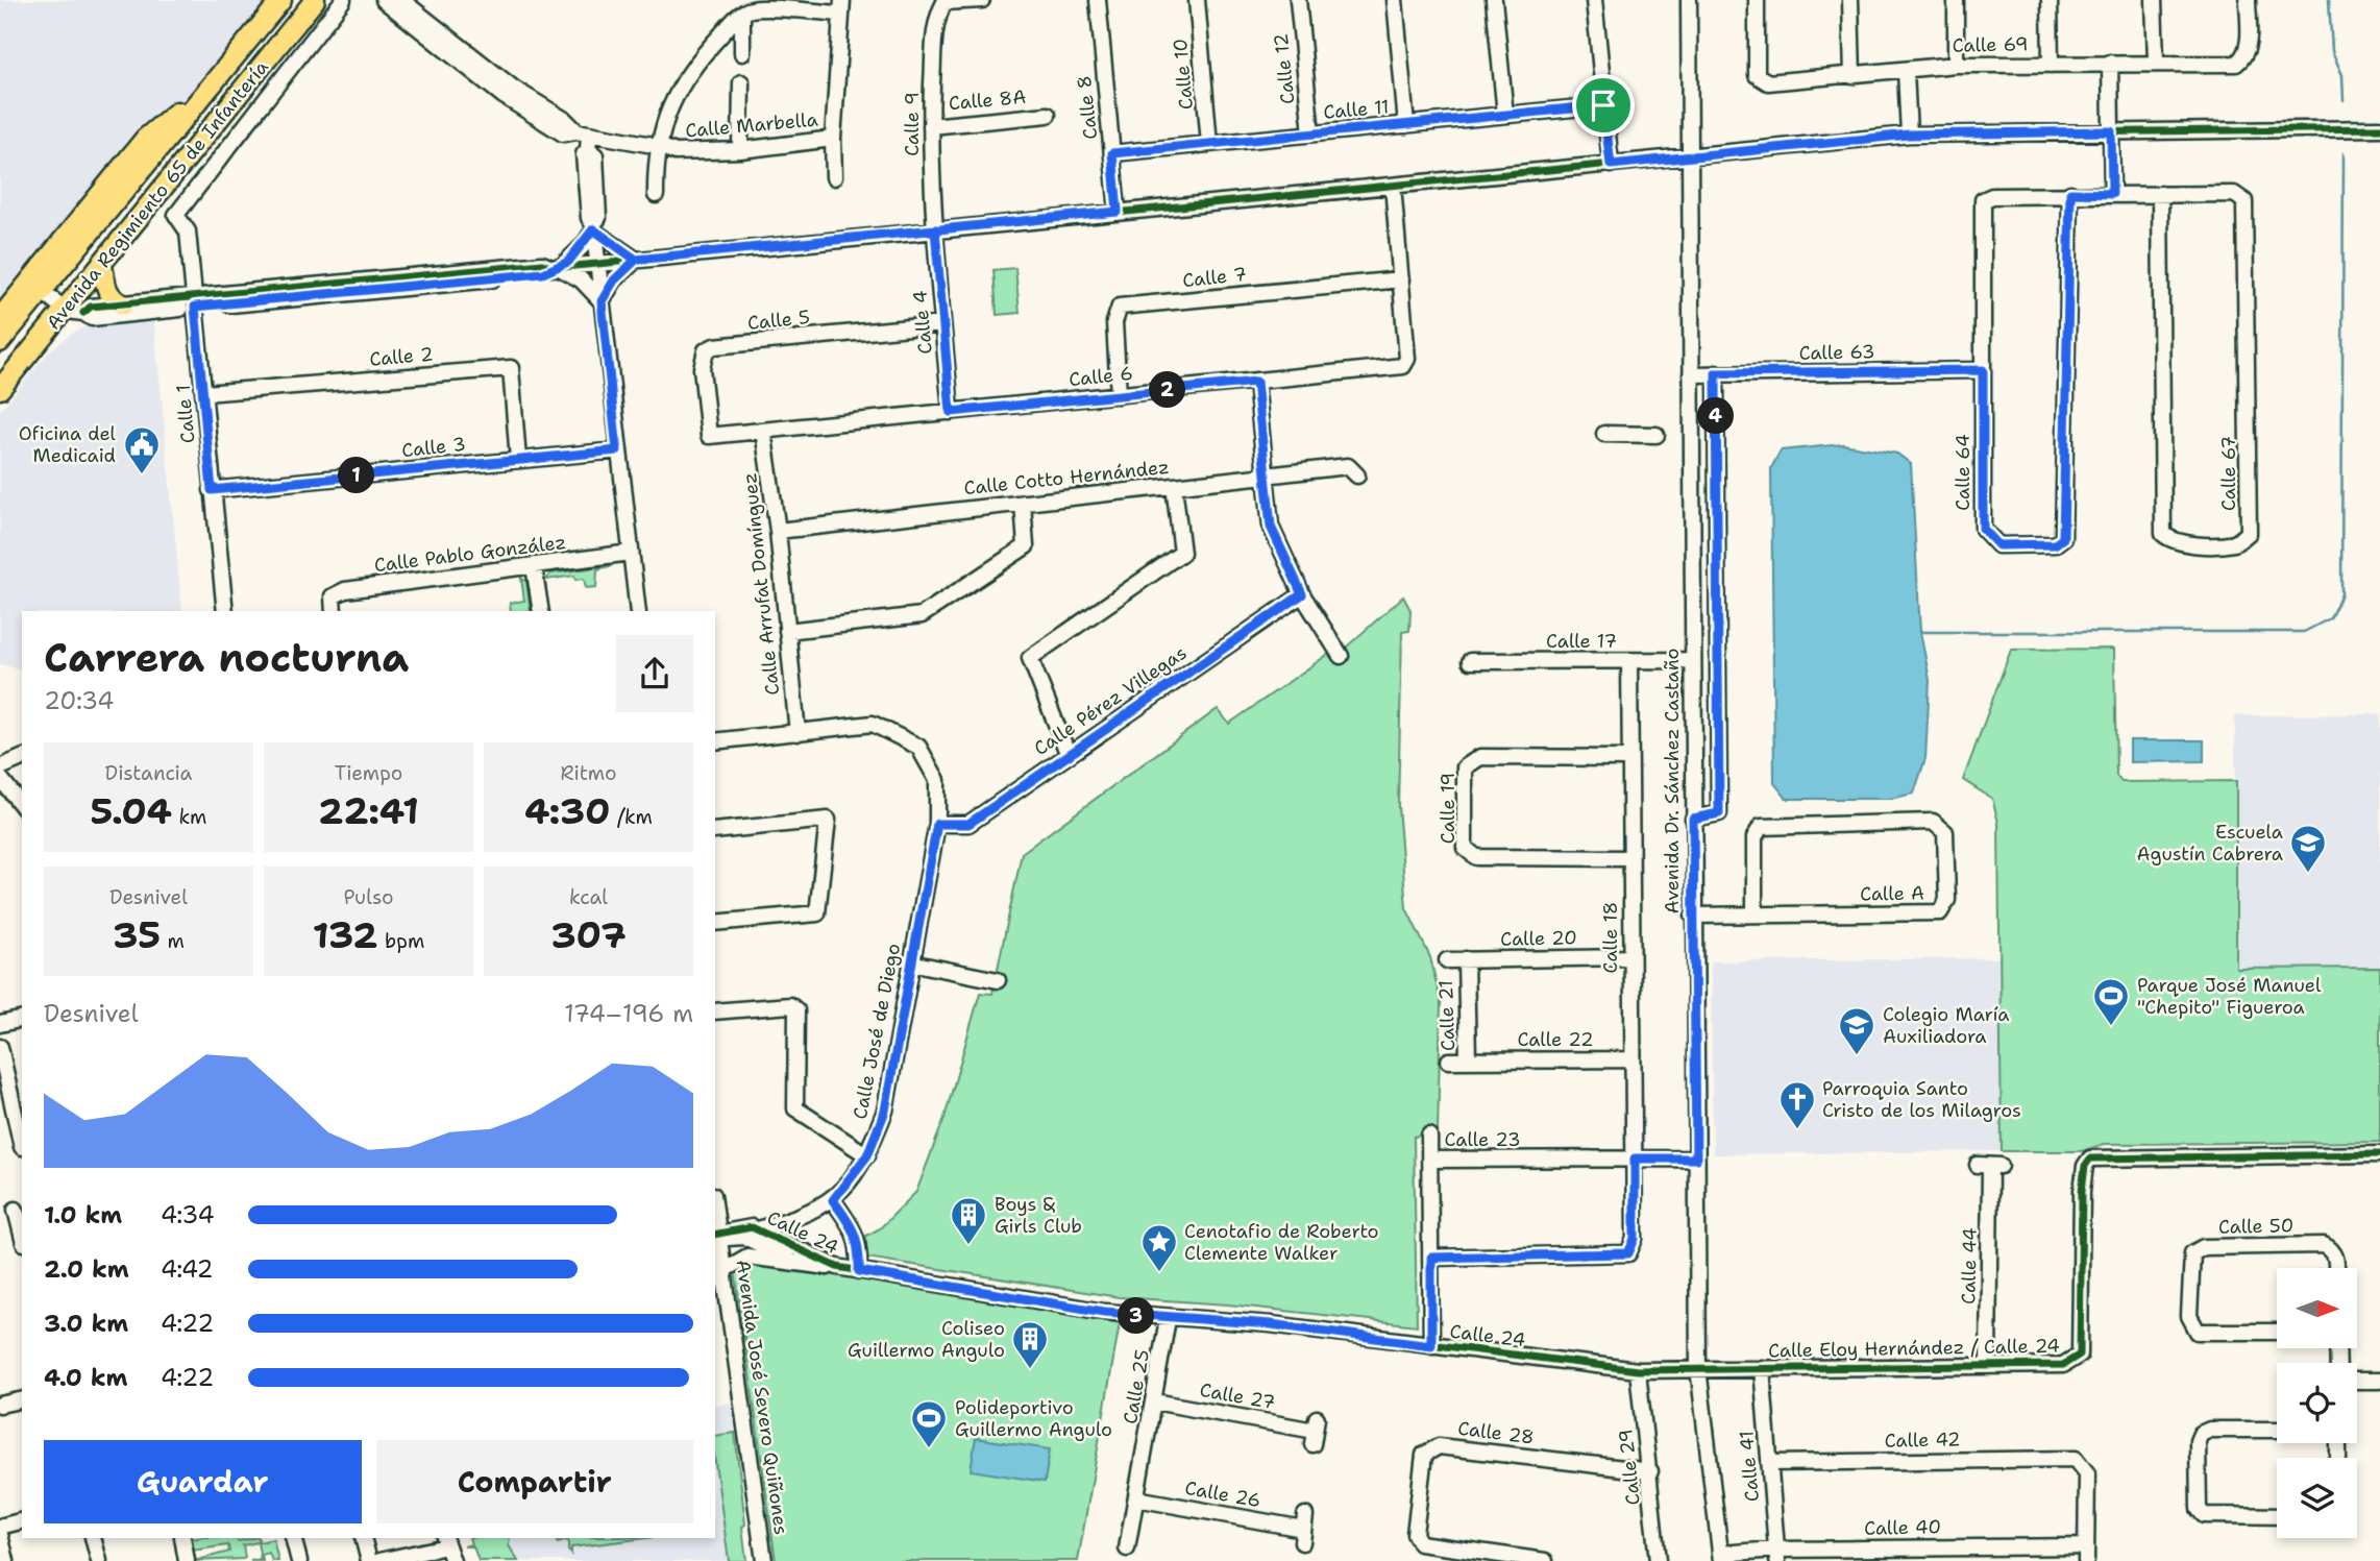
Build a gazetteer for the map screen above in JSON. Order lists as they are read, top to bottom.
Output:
{
  "streets": {
    "main road": ["Avenida Regimiento 65 de Infantería"],
    "street": [
      "Calle 69",
      "Calle 12",
      "Calle 10",
      "Calle 8A",
      "Calle 8",
      "Calle 11",
      "Calle 9",
      "Calle Marbella",
      "Calle 7",
      "Calle 5",
      "Calle 4",
      "Calle 63",
      "Calle 2",
      "Calle 6",
      "Calle 1",
      "Calle 3",
      "Calle 64",
      "Calle 67",
      "Calle Cotto Hernández",
      "Calle Pablo González",
      "Calle Arrufat Domínguez",
      "Calle 17",
      "Calle Pérez Villegas",
      "Avenida Dr. Sánchez Castaño",
      "Calle 19",
      "Calle A",
      "Calle 18",
      "Calle 20",
      "Calle 21",
      "Calle José de Diego",
      "Calle 22",
      "Calle 23",
      "Calle 50",
      "Calle 24",
      "Calle 44",
      "Calle Eloy Hernández / Calle 24",
      "Calle 25",
      "Calle 27",
      "Avenida José Severo Quiñones",
      "Calle 28",
      "Calle 42",
      "Calle 41",
      "Calle 29",
      "Calle 26",
      "Calle 40"
    ]
  },
  "crossings": [
    ["Calle 12", "Calle 11"],
    ["Calle 10", "Calle 11"],
    ["Calle 8A", "Calle 9"],
    ["Calle 8", "Calle 11"],
    ["Calle 9", "Calle 4"],
    ["Calle 7", "Calle 6"],
    ["Calle 5", "Calle 4"],
    ["Calle 5", "Calle 6"],
    ["Calle 4", "Calle 6"],
    ["Calle 63", "Calle 64"],
    ["Calle 63", "Avenida Dr. Sánchez Castaño"],
    ["Calle 2", "Calle 1"],
    ["Calle 2", "Calle 3"],
    ["Calle 6", "Calle Arrufat Domínguez"],
    ["Calle 1", "Calle 3"],
    ["Calle 64", "Calle 67"],
    ["Calle Cotto Hernández", "Calle Arrufat Domínguez"],
    ["Calle Arrufat Domínguez", "Calle José de Diego"],
    ["Calle 17", "Avenida Dr. Sánchez Castaño"],
    ["Calle 17", "Calle 18"],
    ["Calle Pérez Villegas", "Calle José de Diego"],
    ["Avenida Dr. Sánchez Castaño", "Calle A"],
    ["Avenida Dr. Sánchez Castaño", "Calle 23"],
    ["Avenida Dr. Sánchez Castaño", "Calle 24"],
    ["Avenida Dr. Sánchez Castaño", "Calle Eloy Hernández / Calle 24"],
    ["Avenida Dr. Sánchez Castaño", "Calle 40"],
    ["Calle 19", "Calle 18"],
    ["Calle 18", "Calle 20"],
    ["Calle 18", "Calle 22"],
    ["Calle 18", "Calle 23"],
    ["Calle 20", "Calle 21"],
    ["Calle 21", "Calle 22"],
    ["Calle 23", "Calle 24"],
    ["Calle 24", "Calle Eloy Hernández / Calle 24"],
    ["Calle 24", "Calle 25"],
    ["Calle 24", "Avenida José Severo Quiñones"],
    ["Calle 24", "Calle 29"],
    ["Calle 44", "Calle Eloy Hernández / Calle 24"],
    ["Calle Eloy Hernández / Calle 24", "Calle 41"],
    ["Calle 25", "Calle 27"],
    ["Calle 25", "Calle 26"],
    ["Calle 28", "Calle 29"],
    ["Calle 42", "Calle 41"],
    ["Calle 42", "Calle 40"],
    ["Calle 41", "Calle 40"]
  ],
  "places": {
    "public building": ["Oficina del Medicaid"],
    "school or university": ["Escuela Agustín Cabrera", "Colegio María Auxiliadora"],
    "sports": ["Parque José Manuel \"Chepito\" Figueroa", "Polideportivo Guillermo Angulo"],
    "church": ["Parroquia Santo Cristo de los Milagros"],
    "building": ["Boys & Girls Club", "Coliseo Guillermo Angulo"],
    "place": ["Cenotafio de Roberto Clemente Walker"]
  },
  "north": "right",
  "page": {
    "pins": [
      "2",
      "4",
      "1",
      "3"
    ],
    "heading": ["Carrera nocturna", "20:34"],
    "stats": [
      ["Distancia", "5.04 km"],
      ["Tiempo", "22:41"],
      ["Ritmo", "4:30 /km"],
      ["Desnivel", "35 m"],
      ["Pulso", "132 bpm"],
      ["kcal", "307"]
    ],
    "chart": ["Desnivel", "174–196 m"],
    "list": [
      {
        "name": "1.0 km",
        "note": "4:34"
      },
      {
        "name": "2.0 km",
        "note": "4:42"
      },
      {
        "name": "3.0 km",
        "note": "4:22"
      },
      {
        "name": "4.0 km",
        "note": "4:22"
      }
    ],
    "buttons": ["Guardar", "Compartir"]
  }
}
